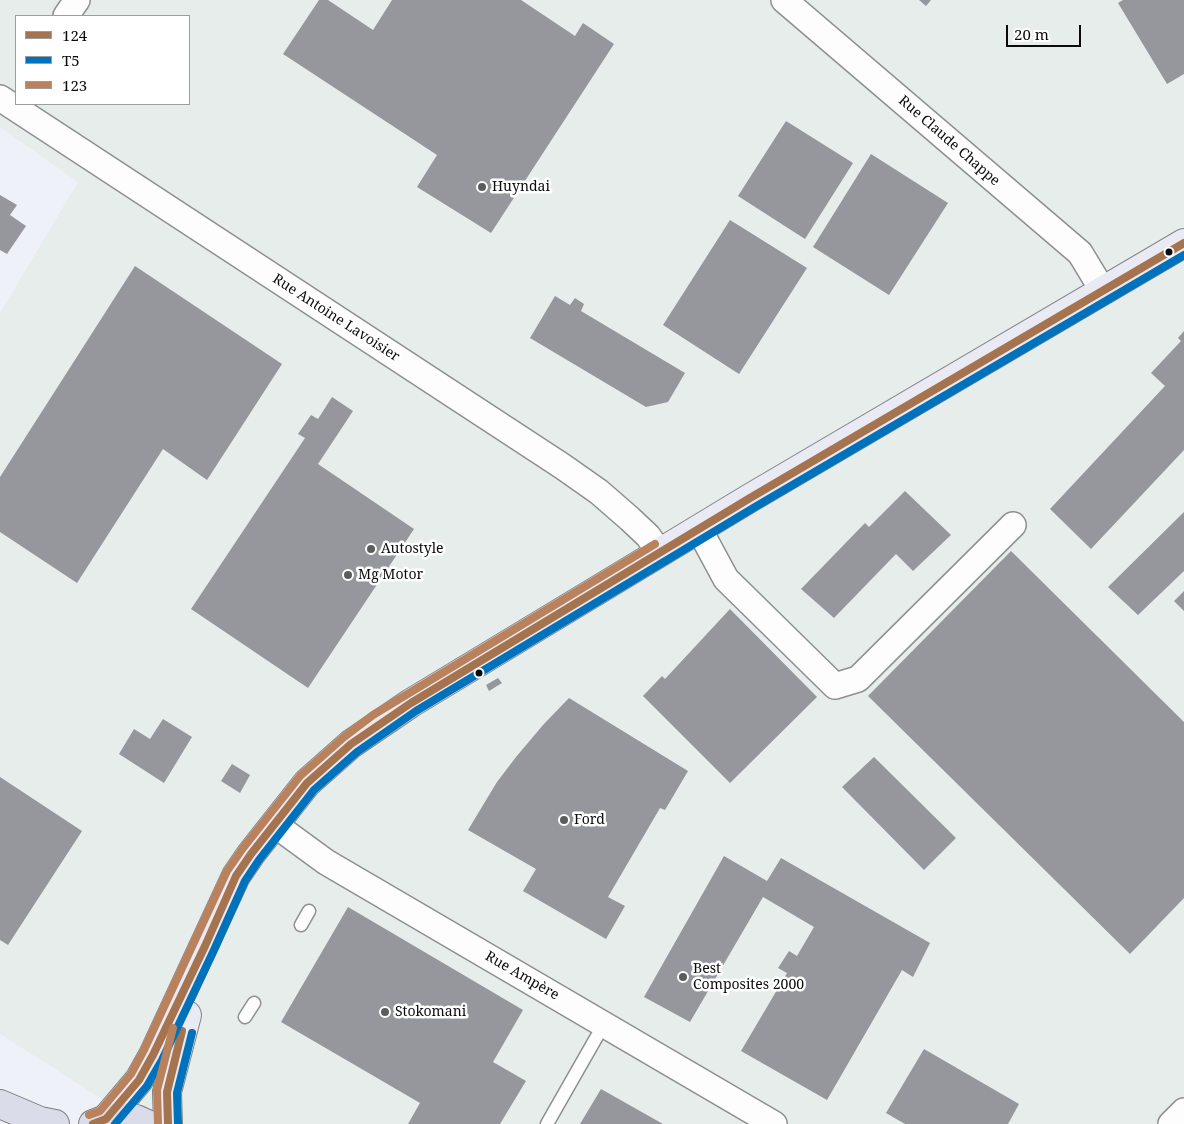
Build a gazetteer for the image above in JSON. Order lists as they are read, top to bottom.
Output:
{
  "streets": {
    "street": ["Rue Claude Chappe", "Rue Antoine Lavoisier", "Rue Ampère"]
  },
  "places": [
    "Huyndai",
    "Autostyle",
    "Mg Motor",
    "Ford",
    "Best Composites 2000",
    "Stokomani"
  ],
  "lines": ["transit line 124", "transit line T5", "transit line 123"],
  "legend": ["124", "T5", "123"],
  "scale_bar": "20 m"
}
